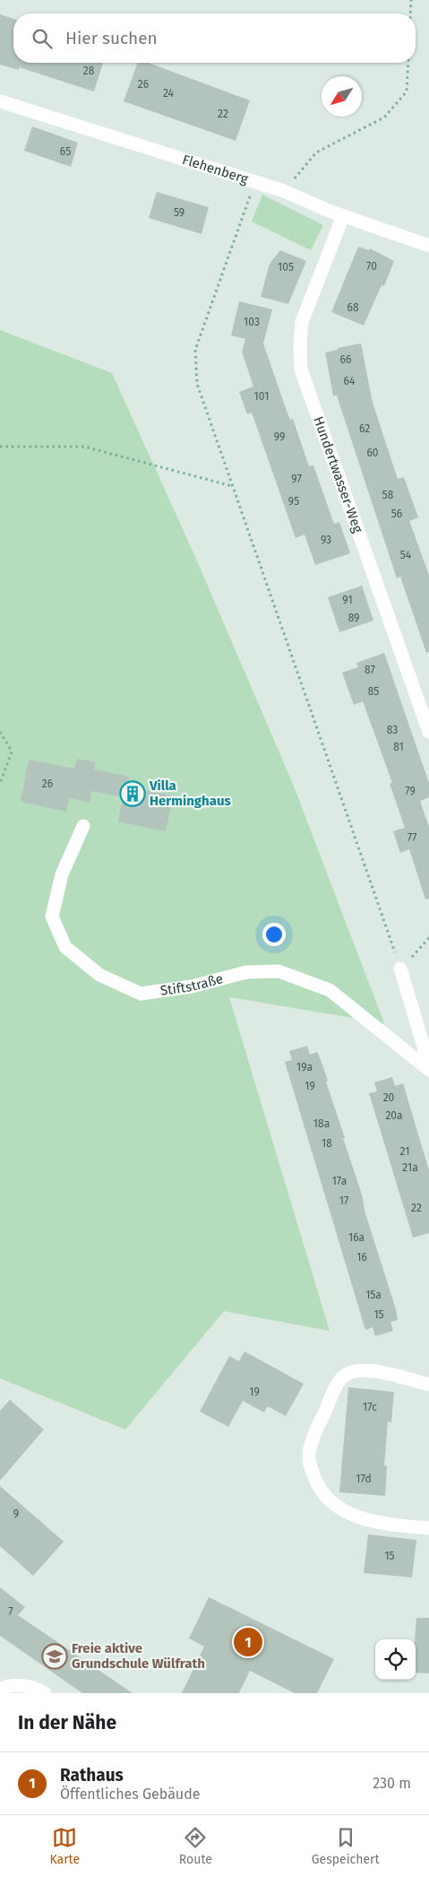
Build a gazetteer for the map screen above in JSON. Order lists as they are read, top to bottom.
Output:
{
  "streets": {
    "street": ["Flehenberg", "Hundertwasser-Weg", "Stiftstraße"]
  },
  "crossings": [
    ["Flehenberg", "Hundertwasser-Weg"]
  ],
  "places": {
    "building": ["Villa Herminghaus"],
    "school or university": ["Freie aktive Grundschule Wülfrath"]
  },
  "house_numbers": [
    "28",
    "26",
    "24",
    "22",
    "65",
    "59",
    "70",
    "105",
    "68",
    "103",
    "66",
    "64",
    "101",
    "62",
    "99",
    "60",
    "97",
    "58",
    "95",
    "56",
    "93",
    "54",
    "91",
    "89",
    "87",
    "85",
    "83",
    "81",
    "26",
    "79",
    "77",
    "19a",
    "19",
    "20",
    "20a",
    "18a",
    "18",
    "21",
    "21a",
    "17a",
    "17",
    "22",
    "16a",
    "16",
    "15a",
    "15",
    "19",
    "17c",
    "17d",
    "9",
    "15",
    "7"
  ],
  "north": "bottom left",
  "page": {
    "search": "Hier suchen",
    "pins": "1",
    "heading": "In der Nähe",
    "list": [
      {
        "mark": "1",
        "name": "Rathaus",
        "note": "Öffentliches Gebäude",
        "value": "230 m"
      }
    ],
    "nav": ["Karte", "Route", "Gespeichert"]
  }
}
